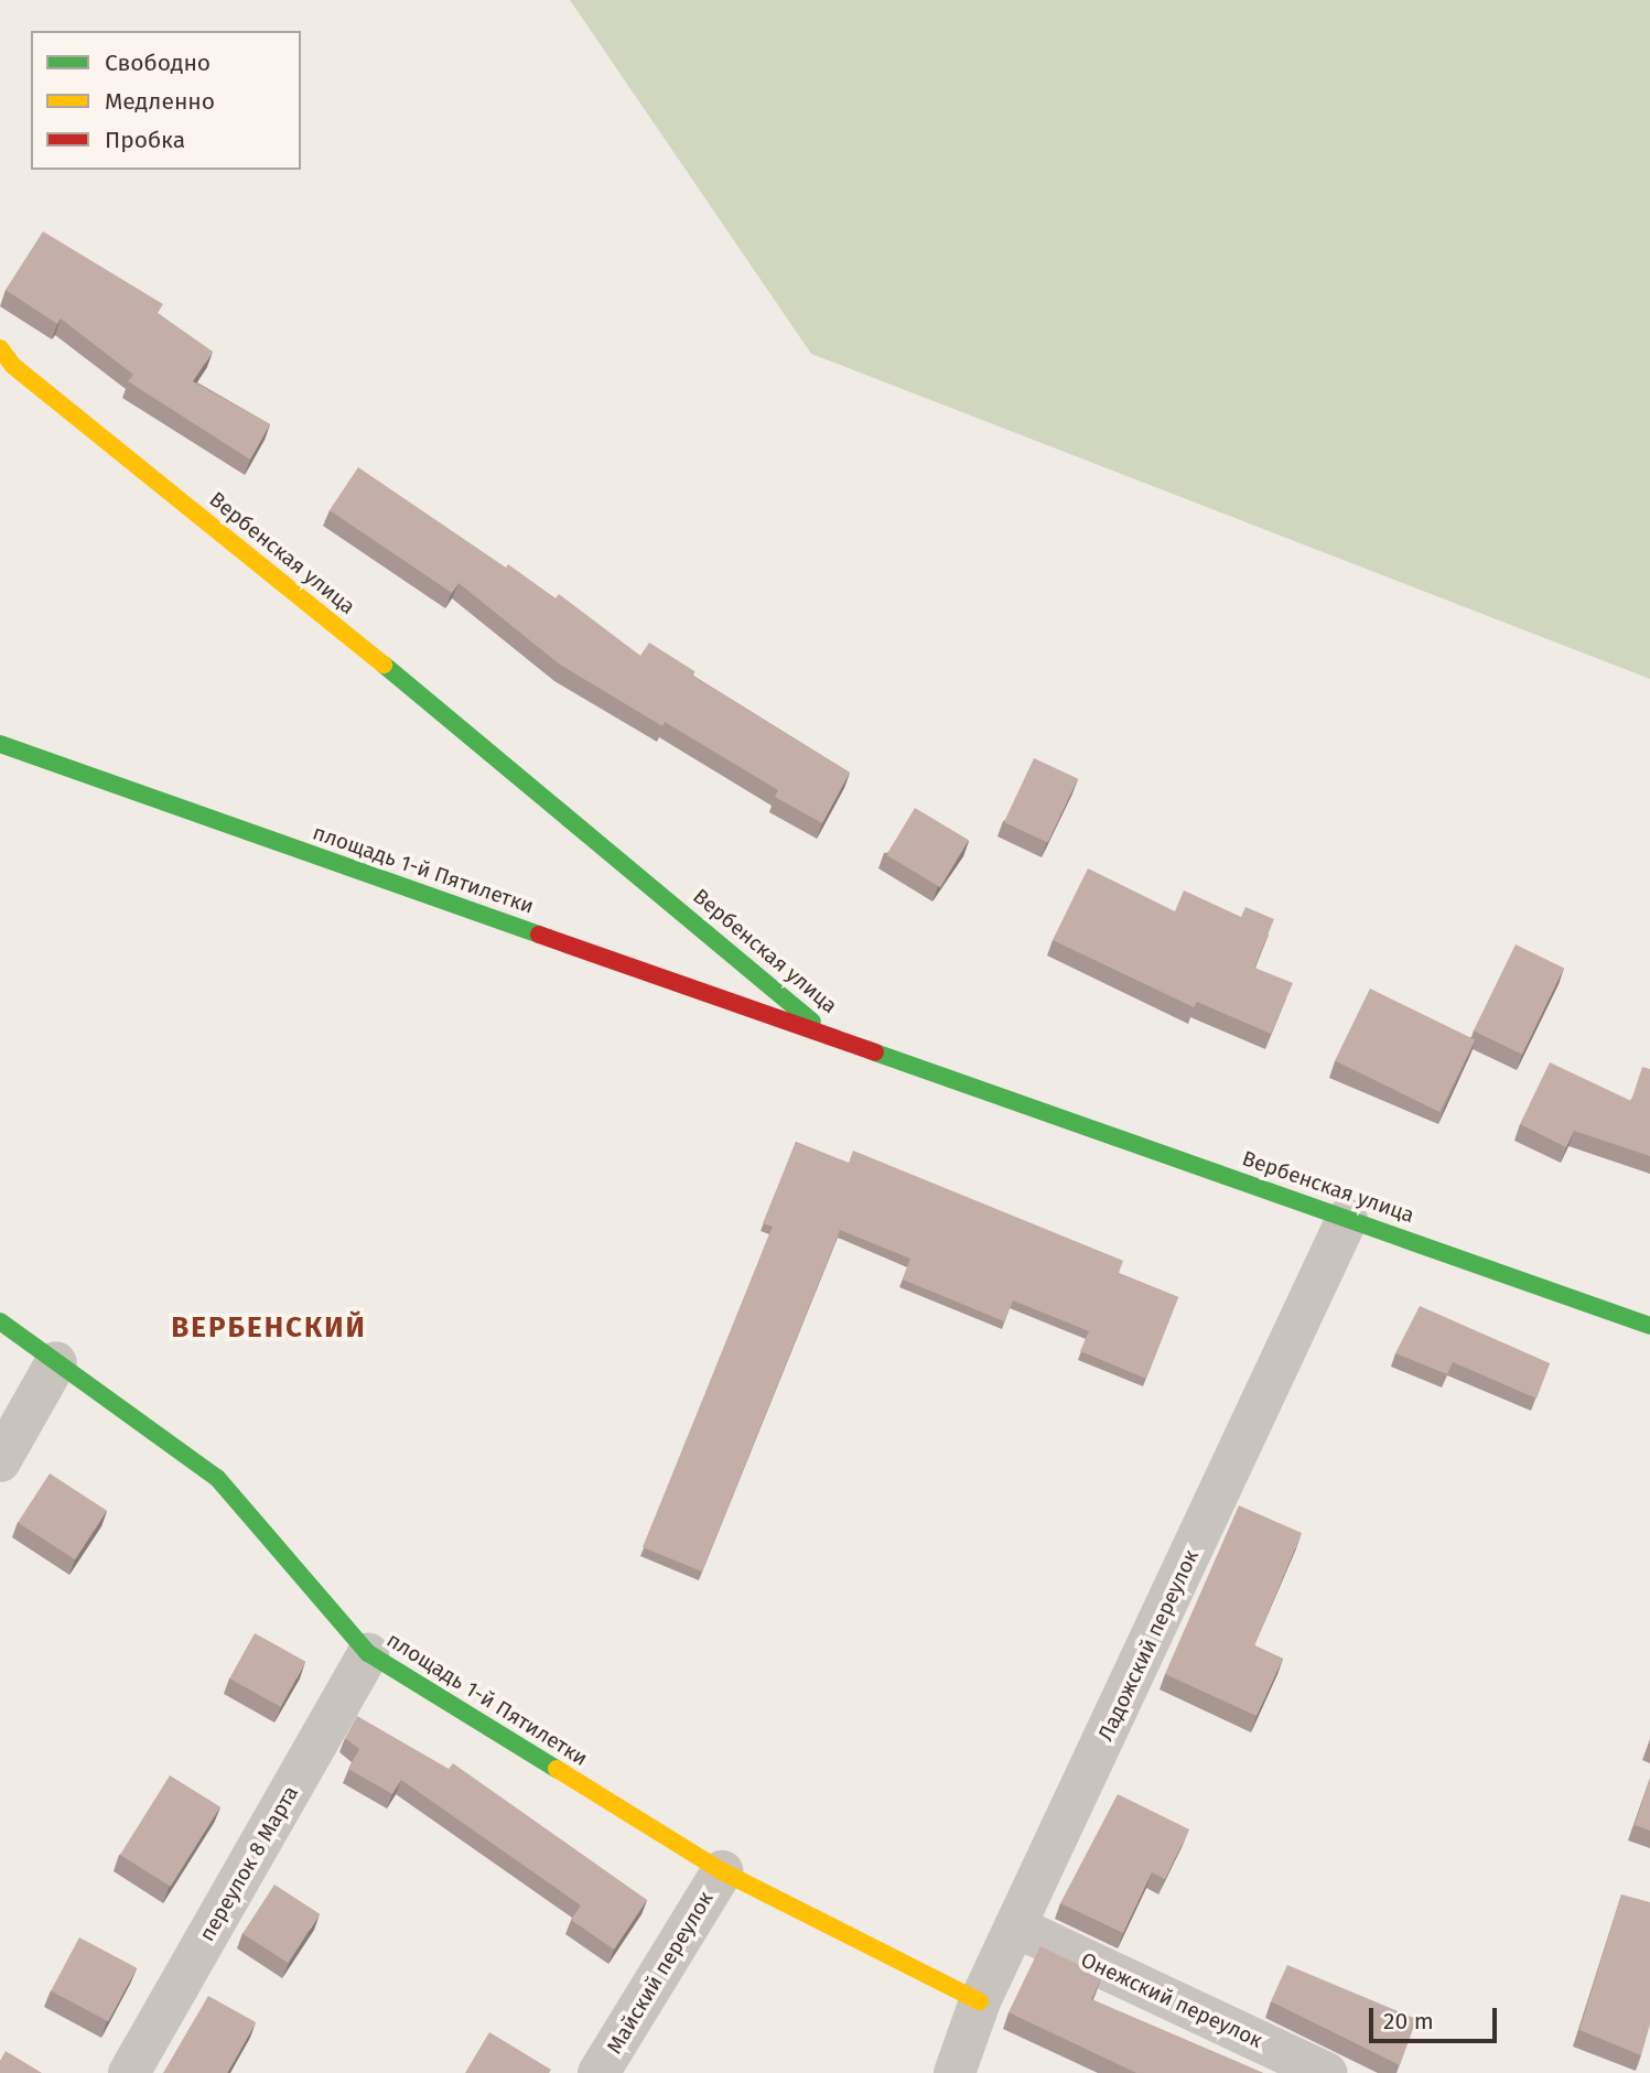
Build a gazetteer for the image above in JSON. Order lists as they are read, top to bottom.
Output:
{
  "streets": {
    "street": [
      "Вербенская улица",
      "площадь 1-й Пятилетки",
      "Ладожский переулок",
      "переулок 8 Марта",
      "Майский переулок",
      "Онежский переулок"
    ]
  },
  "crossings": [
    ["Вербенская улица", "площадь 1-й Пятилетки"],
    ["Вербенская улица", "Ладожский переулок"],
    ["площадь 1-й Пятилетки", "Ладожский переулок"],
    ["площадь 1-й Пятилетки", "переулок 8 Марта"],
    ["площадь 1-й Пятилетки", "Майский переулок"],
    ["Ладожский переулок", "Онежский переулок"]
  ],
  "districts": ["ВЕРБЕНСКИЙ"],
  "legend": ["Свободно", "Медленно", "Пробка"],
  "scale_bar": "20 m"
}
